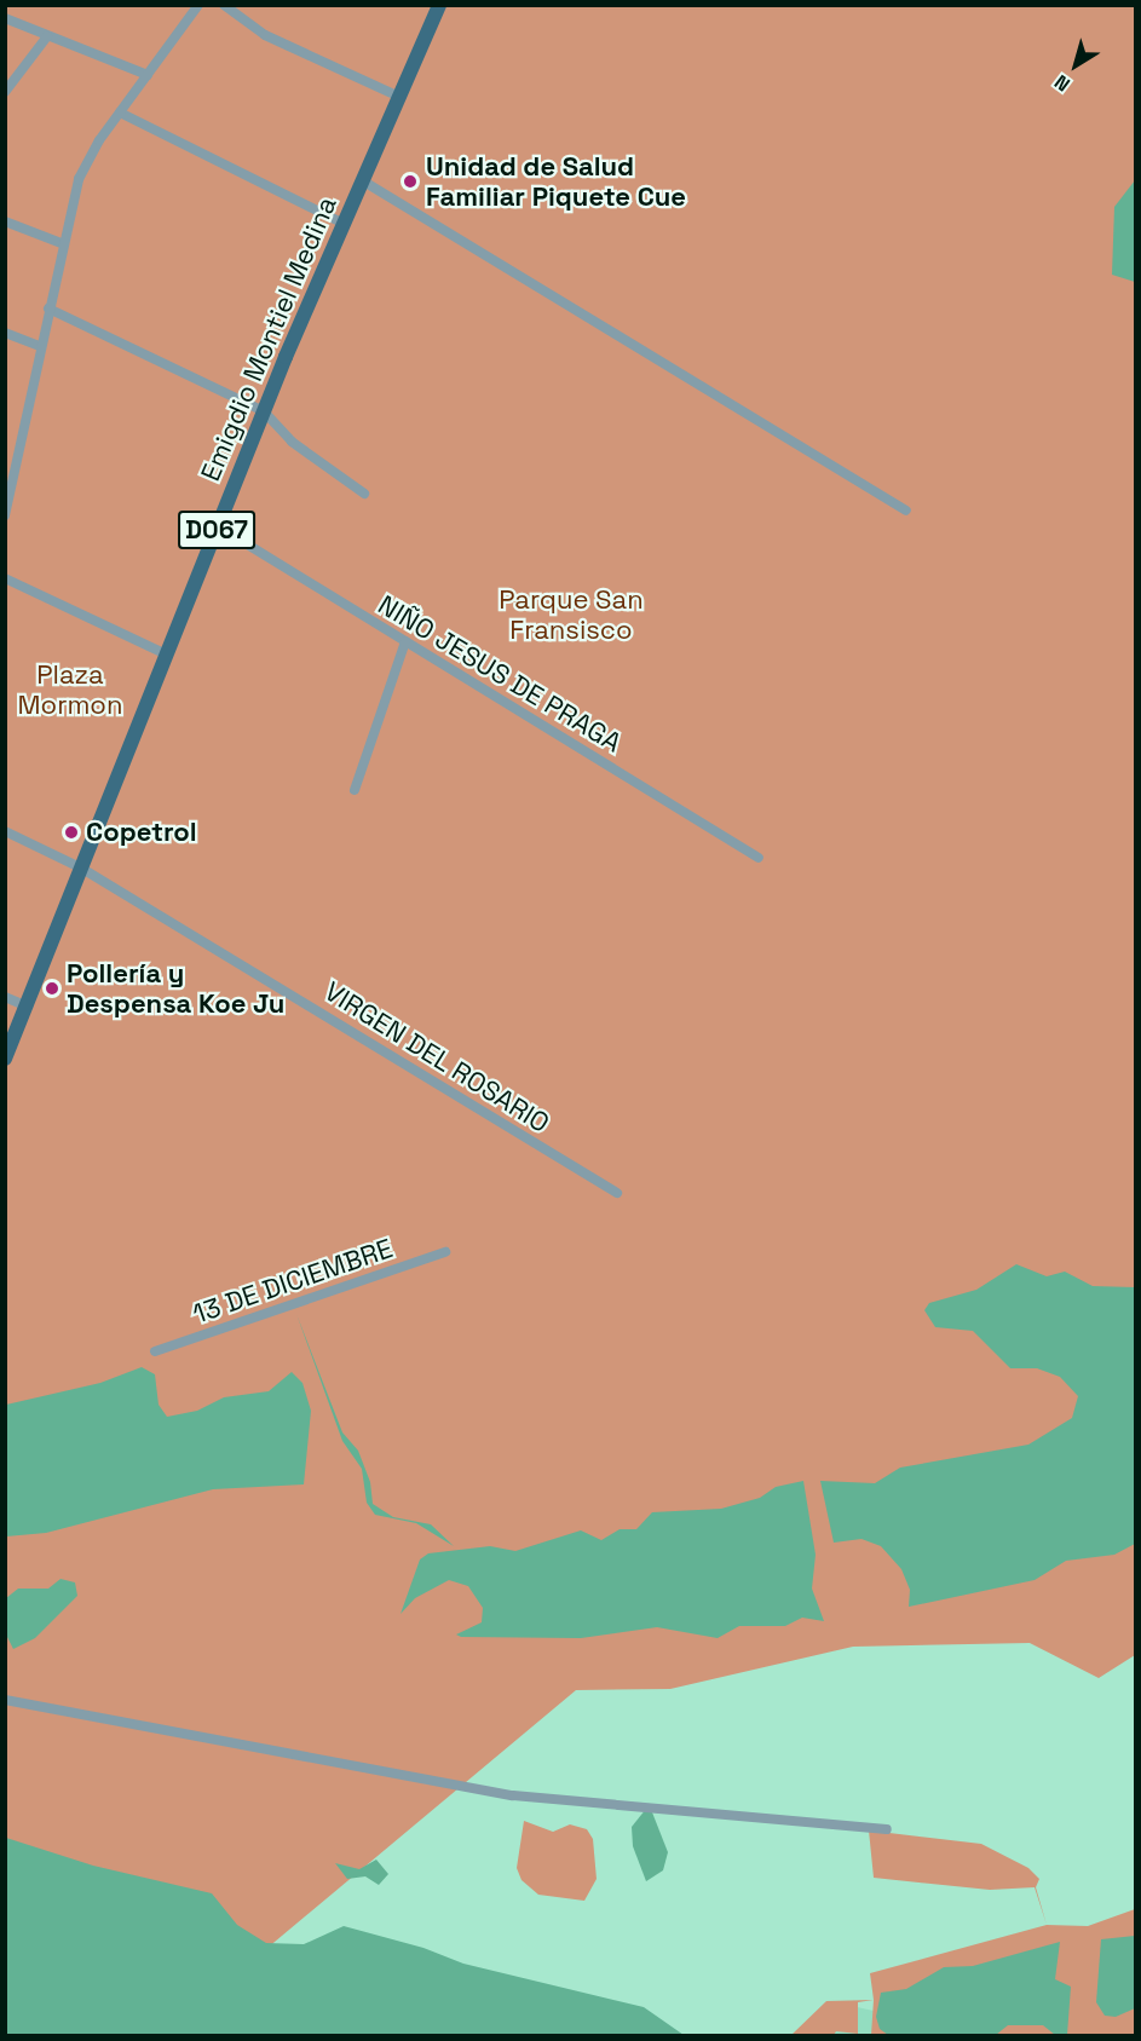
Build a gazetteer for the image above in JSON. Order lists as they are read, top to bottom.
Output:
{
  "streets": {
    "main road": ["Emigdio Montiel Medina", "D067"],
    "street": ["NIÑO JESUS DE PRAGA", "VIRGEN DEL ROSARIO", "13 DE DICIEMBRE"]
  },
  "crossings": [
    ["Emigdio Montiel Medina", "NIÑO JESUS DE PRAGA"],
    ["Emigdio Montiel Medina", "VIRGEN DEL ROSARIO"]
  ],
  "parks": ["Parque San Fransisco", "Plaza Mormon"],
  "places": ["Unidad de Salud Familiar Piquete Cue", "Copetrol", "Pollería y Despensa Koe Ju"],
  "north": "bottom left"
}
